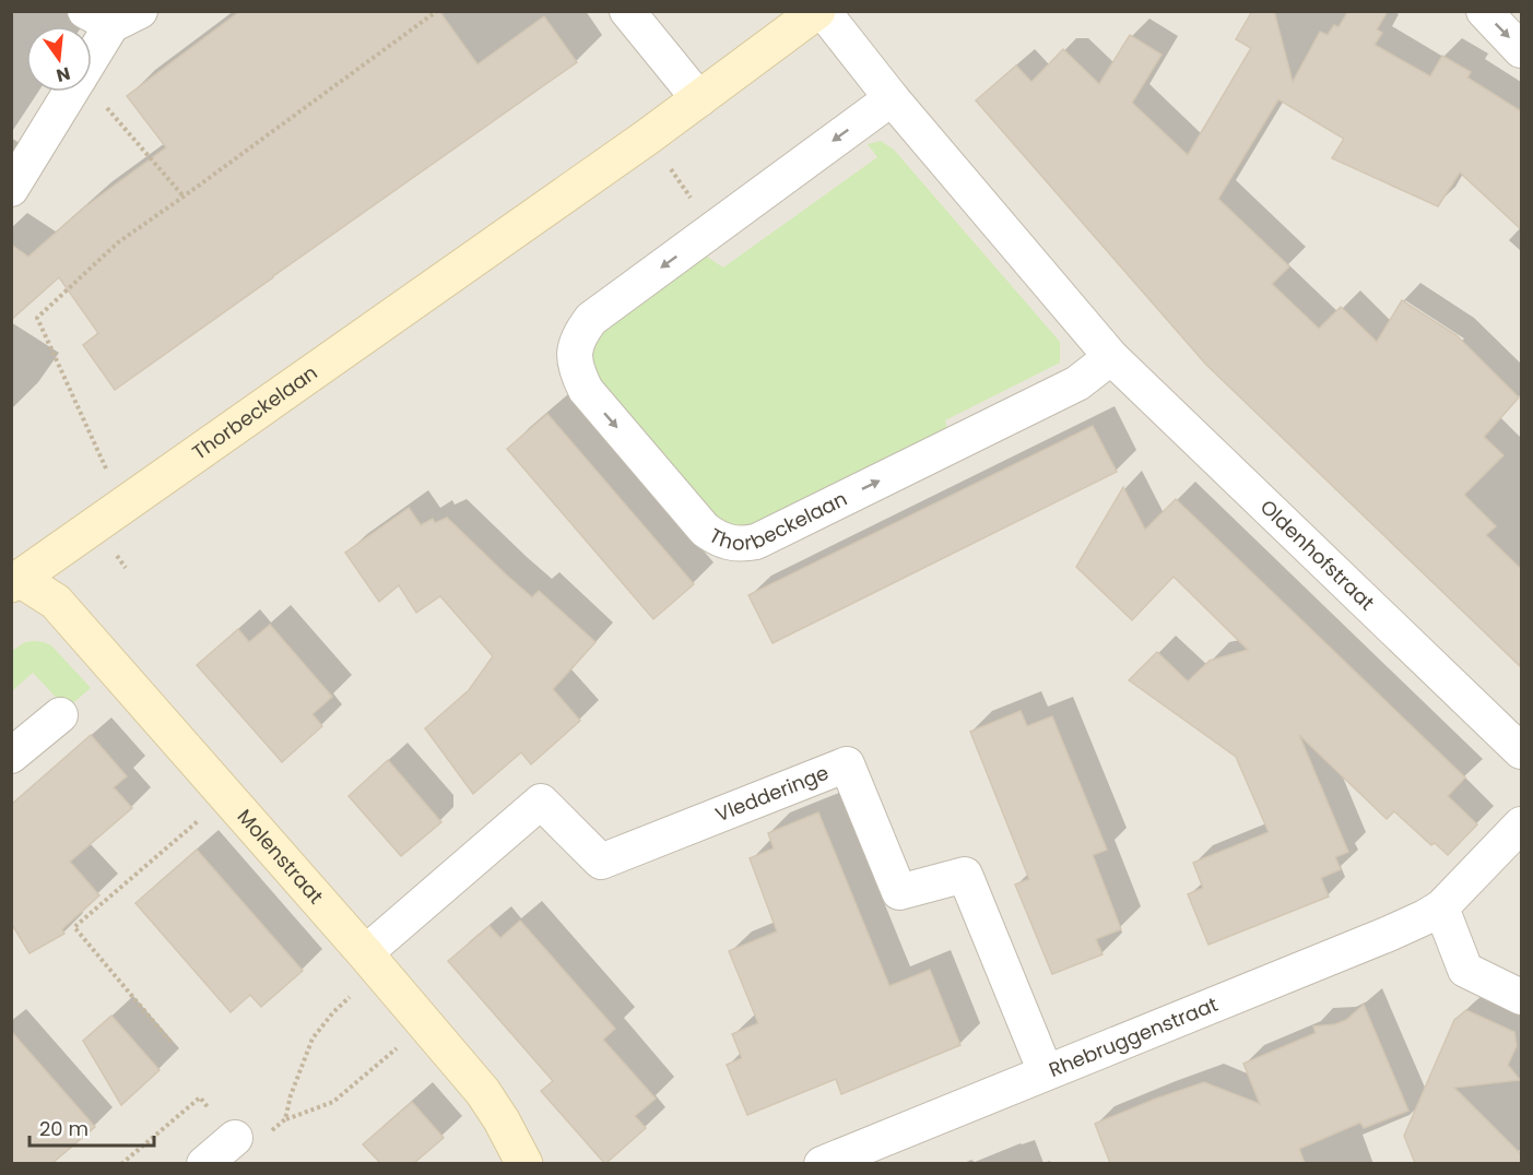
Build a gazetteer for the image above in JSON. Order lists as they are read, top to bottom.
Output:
{
  "streets": {
    "street": [
      "Thorbeckelaan",
      "Oldenhofstraat",
      "Vledderinge",
      "Molenstraat",
      "Rhebruggenstraat"
    ]
  },
  "crossings": [
    ["Thorbeckelaan", "Oldenhofstraat"],
    ["Thorbeckelaan", "Molenstraat"],
    ["Vledderinge", "Molenstraat"],
    ["Vledderinge", "Rhebruggenstraat"]
  ],
  "scale_bar": "20 m",
  "north": "bottom"
}
